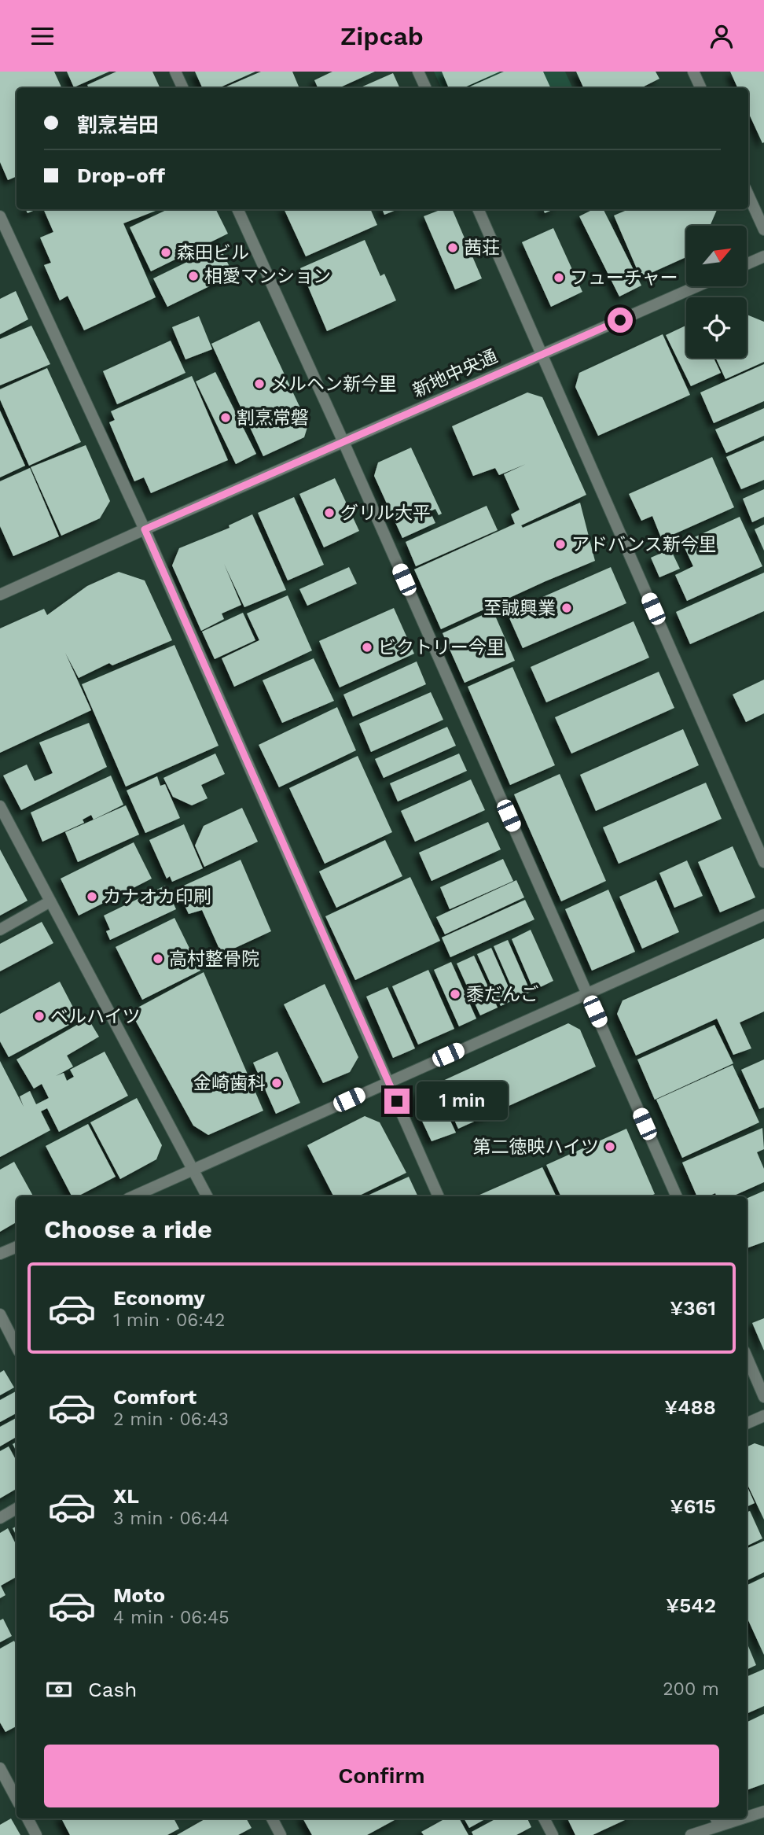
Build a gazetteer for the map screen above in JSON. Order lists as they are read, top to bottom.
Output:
{
  "streets": {
    "street": ["新地中央通"]
  },
  "places": [
    "茜荘",
    "森田ビル",
    "相愛マンション",
    "フューチャー",
    "メルヘン新今里",
    "割烹常磐",
    "グリル大平",
    "アドバンス新今里",
    "至誠興業",
    "ビクトリー今里",
    "カナオカ印刷",
    "高村整骨院",
    "黍だんご",
    "ベルハイツ",
    "金崎歯科",
    "第二徳映ハイツ"
  ],
  "north": "top right",
  "page": {
    "header": "Zipcab",
    "banner": ["割烹岩田", "Drop-off"],
    "bubble": "1 min",
    "heading": "Choose a ride",
    "list": [
      {
        "name": "Economy",
        "note": "1 min · 06:42",
        "value": "¥361"
      },
      {
        "name": "Comfort",
        "note": "2 min · 06:43",
        "value": "¥488"
      },
      {
        "name": "XL",
        "note": "3 min · 06:44",
        "value": "¥615"
      },
      {
        "name": "Moto",
        "note": "4 min · 06:45",
        "value": "¥542"
      }
    ],
    "pay": ["Cash", "200 m"],
    "buttons": "Confirm"
  }
}
